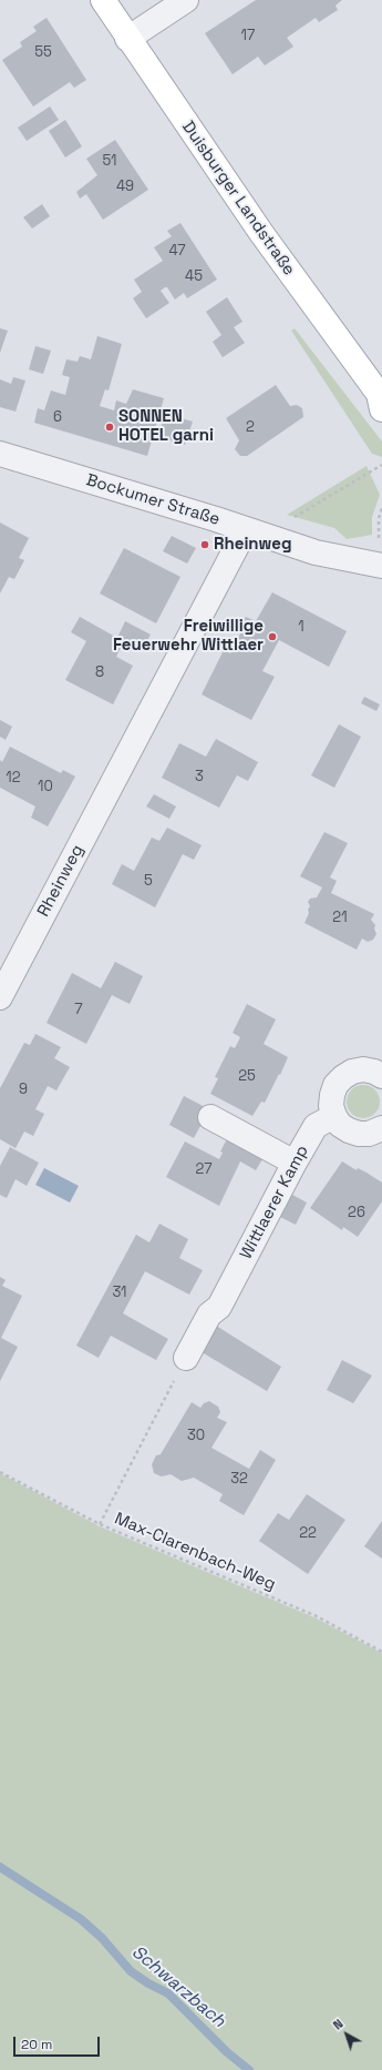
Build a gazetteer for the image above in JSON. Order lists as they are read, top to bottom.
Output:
{
  "streets": {
    "main road": ["Duisburger Landstraße"],
    "street": ["Bockumer Straße", "Rheinweg", "Wittlaerer Kamp"],
    "path": ["Max-Clarenbach-Weg"]
  },
  "crossings": [
    ["Bockumer Straße", "Rheinweg"]
  ],
  "water": ["Schwarzbach"],
  "places": ["SONNEN HOTEL garni", "Rheinweg", "Freiwillige Feuerwehr Wittlaer"],
  "house_numbers": [
    "17",
    "55",
    "51",
    "49",
    "47",
    "45",
    "6",
    "2",
    "1",
    "8",
    "3",
    "12",
    "10",
    "5",
    "21",
    "7",
    "25",
    "9",
    "27",
    "26",
    "31",
    "30",
    "32",
    "22"
  ],
  "scale_bar": "20 m",
  "north": "top left"
}
